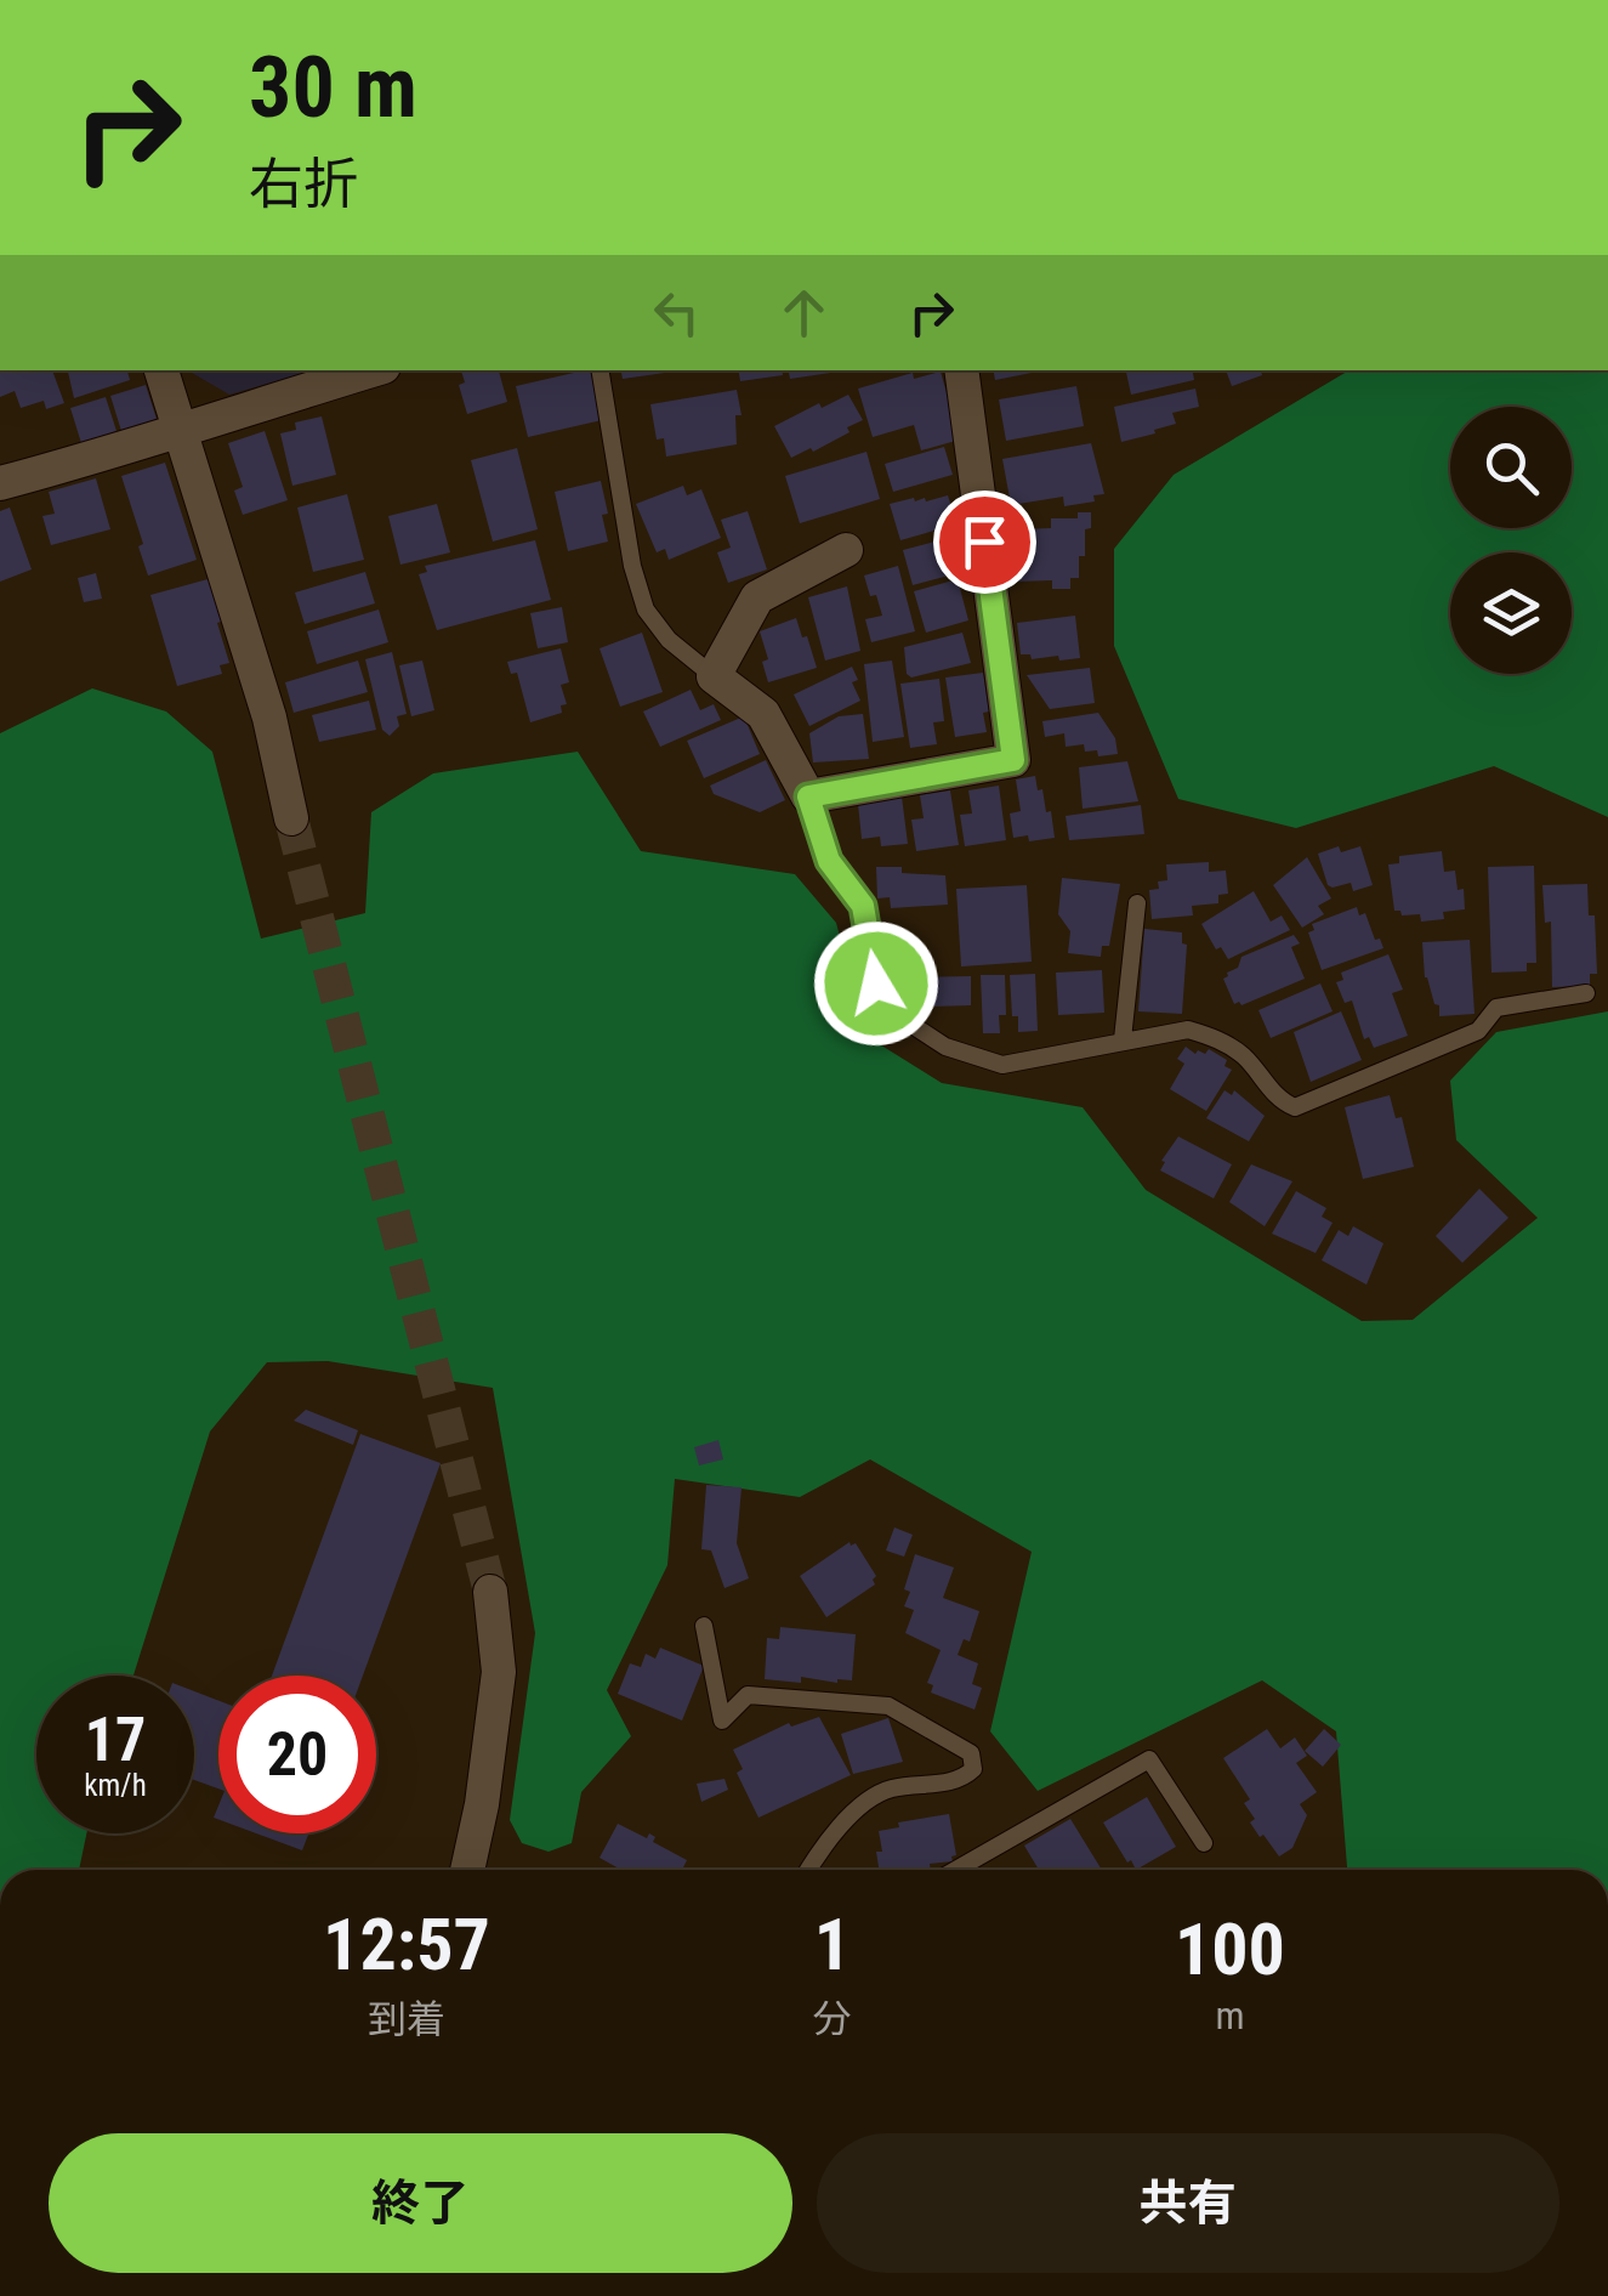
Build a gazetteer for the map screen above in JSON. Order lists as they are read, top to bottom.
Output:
{
  "page": {
    "turn": ["30 m", "右折"],
    "speed": "17 km/h",
    "limit": "20",
    "eta": [
      "12:57",
      "到着",
      "1",
      "分",
      "100",
      "m"
    ],
    "buttons": ["終了", "共有"]
  }
}
